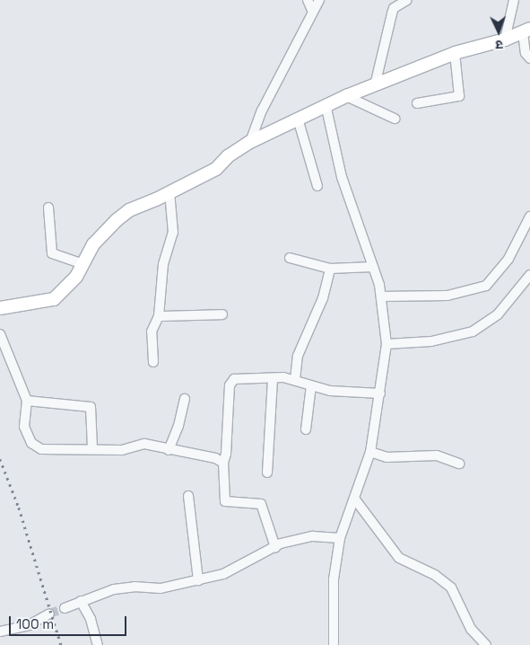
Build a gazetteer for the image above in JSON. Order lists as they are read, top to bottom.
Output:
{
  "scale_bar": "100 m",
  "north": "bottom"
}
